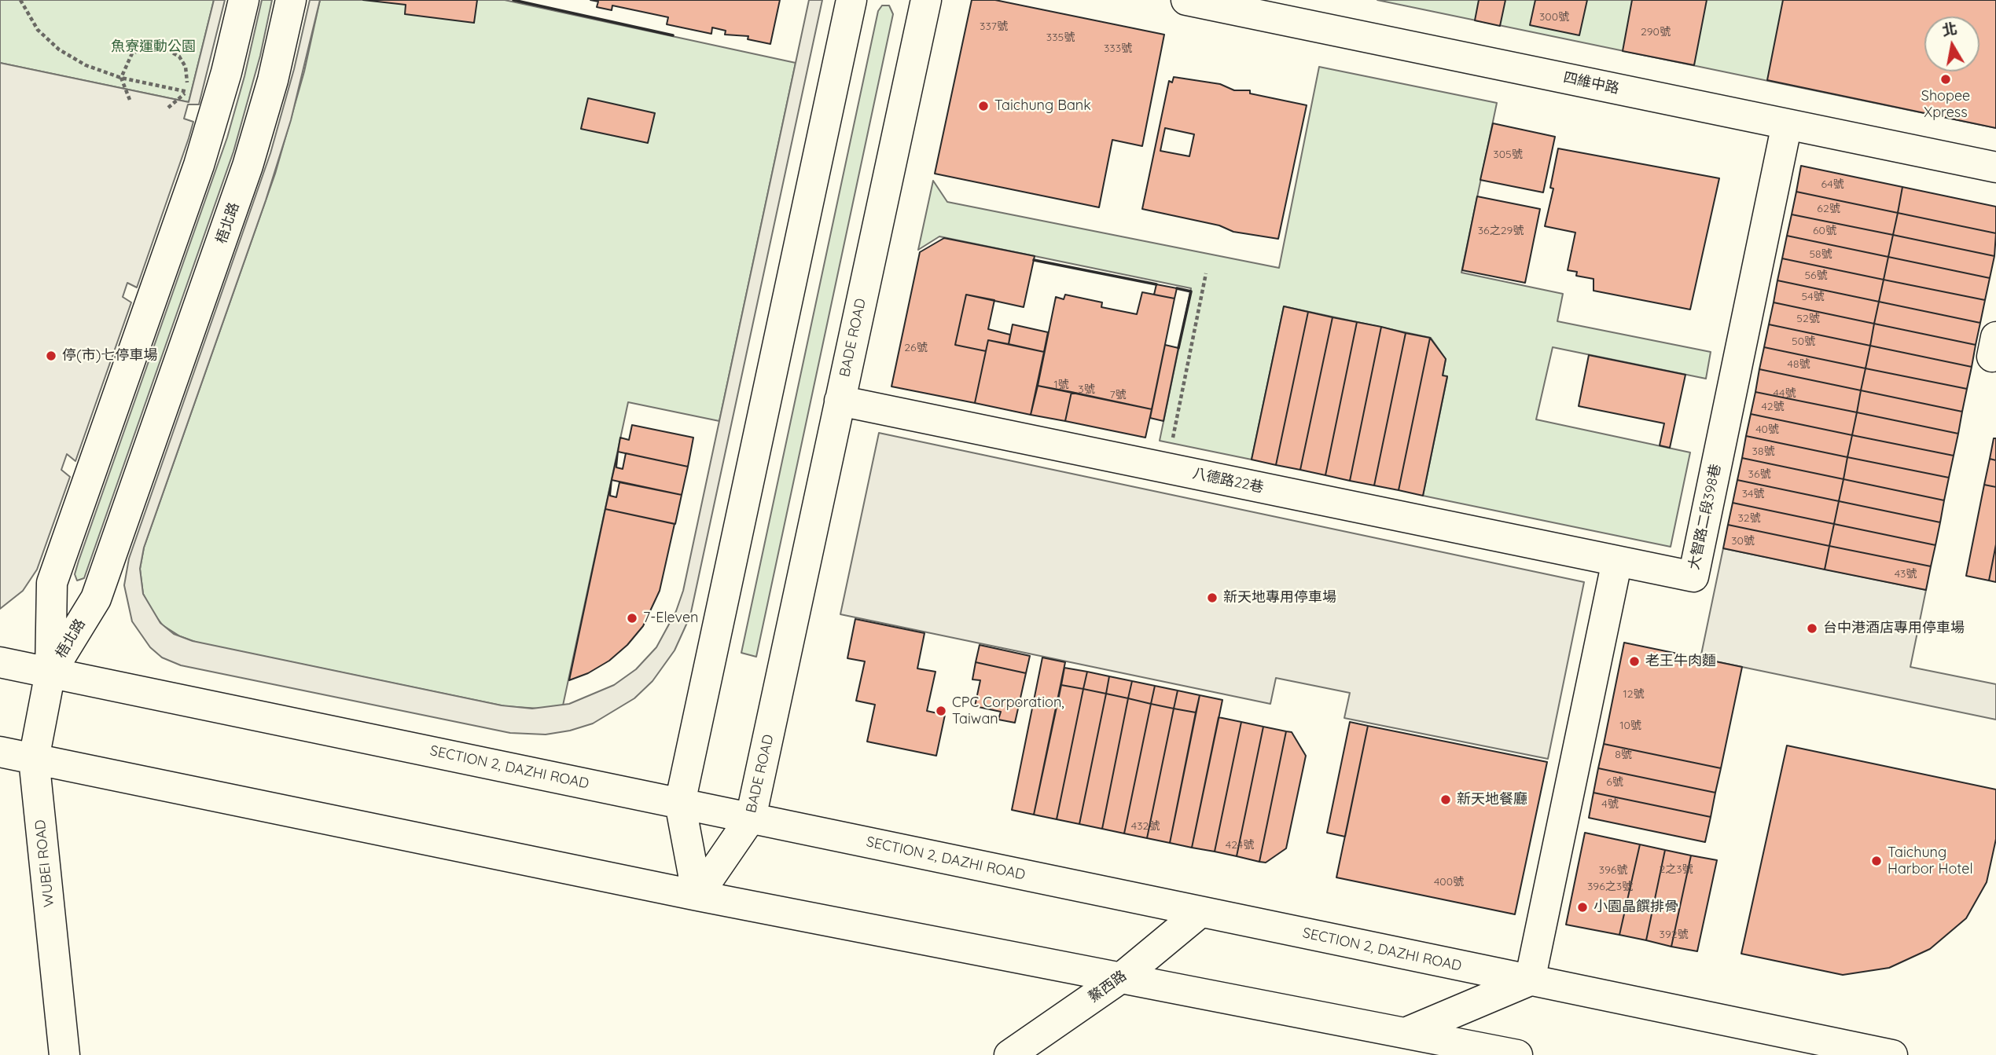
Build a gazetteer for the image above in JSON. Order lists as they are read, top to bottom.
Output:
{
  "streets": {
    "street": [
      "四維中路",
      "梧北路",
      "BADE ROAD",
      "八德路22巷",
      "大智路二段398巷",
      "SECTION 2, DAZHI ROAD",
      "WUBEI ROAD",
      "鰲西路"
    ]
  },
  "crossings": [
    ["四維中路", "大智路二段398巷"],
    ["梧北路", "SECTION 2, DAZHI ROAD"],
    ["梧北路", "WUBEI ROAD"],
    ["BADE ROAD", "八德路22巷"],
    ["BADE ROAD", "SECTION 2, DAZHI ROAD"],
    ["八德路22巷", "大智路二段398巷"],
    ["SECTION 2, DAZHI ROAD", "WUBEI ROAD"],
    ["SECTION 2, DAZHI ROAD", "鰲西路"]
  ],
  "parks": ["魚寮運動公園"],
  "places": [
    "Shopee Xpress",
    "Taichung Bank",
    "停(市)七停車場",
    "新天地專用停車場",
    "7-Eleven",
    "台中港酒店專用停車場",
    "老王牛肉麵",
    "CPC Corporation, Taiwan",
    "新天地餐廳",
    "Taichung Harbor Hotel",
    "小園晶饌排骨"
  ],
  "house_numbers": [
    "300號",
    "337號",
    "290號",
    "335號",
    "333號",
    "305號",
    "64號",
    "62號",
    "36之29號",
    "60號",
    "58號",
    "56號",
    "54號",
    "52號",
    "50號",
    "26號",
    "48號",
    "1號",
    "3號",
    "44號",
    "7號",
    "42號",
    "40號",
    "38號",
    "36號",
    "34號",
    "32號",
    "30號",
    "43號",
    "12號",
    "10號",
    "8號",
    "6號",
    "4號",
    "432號",
    "424號",
    "2之3號",
    "396號",
    "400號",
    "396之3號",
    "392號"
  ],
  "north": "top"
}
